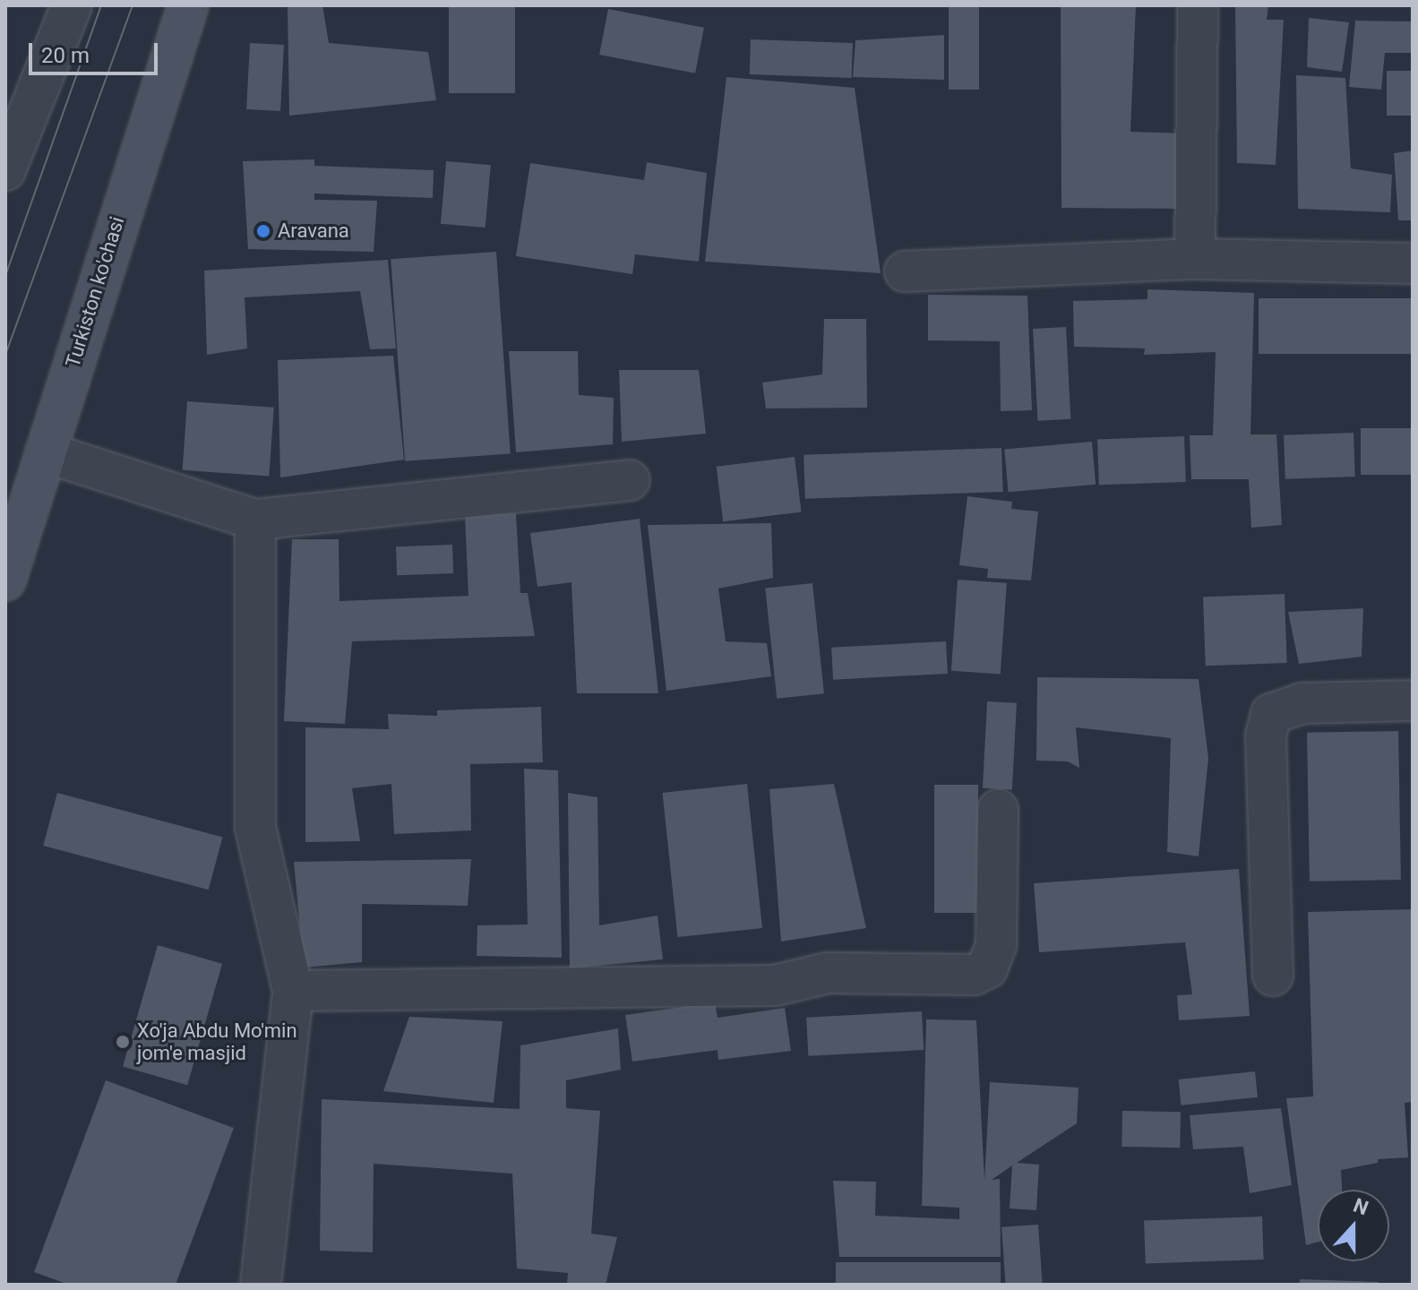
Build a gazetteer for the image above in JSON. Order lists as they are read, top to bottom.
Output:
{
  "streets": {
    "main road": ["Turkiston ko'chasi"]
  },
  "places": ["Aravana", "Xo'ja Abdu Mo'min jom'e masjid"],
  "scale_bar": "20 m",
  "north": "top"
}
